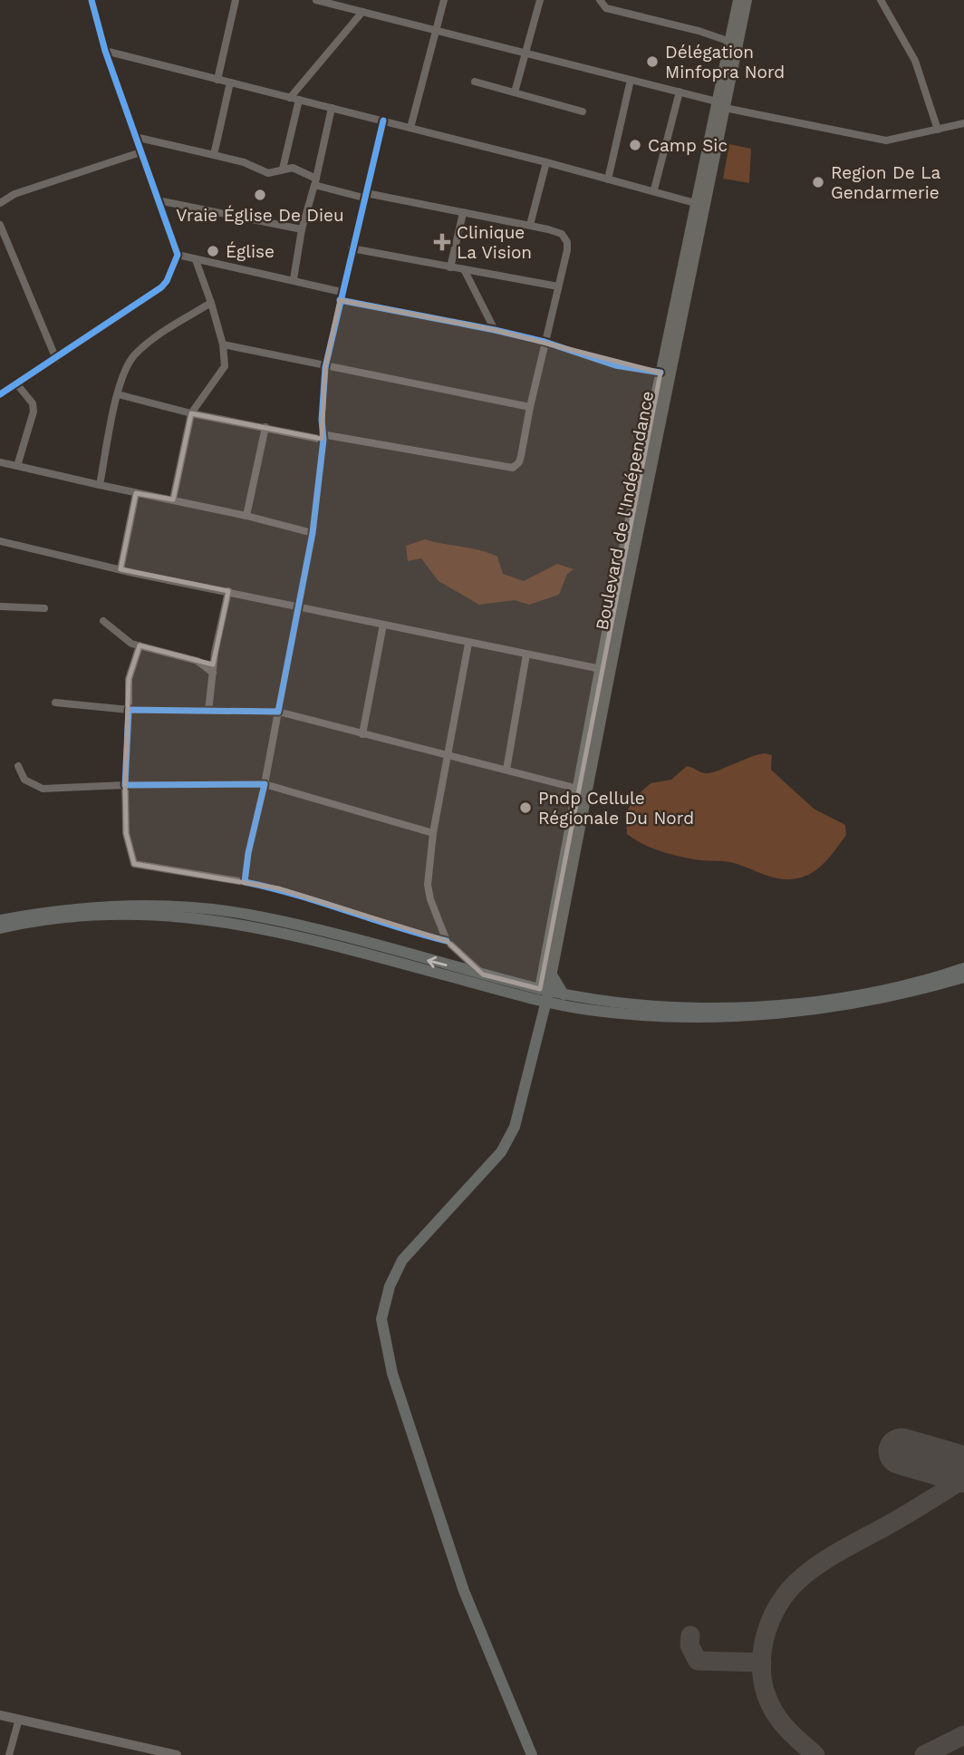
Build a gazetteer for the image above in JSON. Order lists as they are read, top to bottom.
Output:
{
  "streets": {
    "main road": ["Boulevard de l'Indépendance"]
  },
  "places": {
    "other": [
      "Délégation Minfopra Nord",
      "Camp Sic",
      "Region De La Gendarmerie",
      "Vraie Église De Dieu",
      "Église",
      "Pndp Cellule Régionale Du Nord"
    ],
    "health": ["Clinique La Vision"]
  }
}
